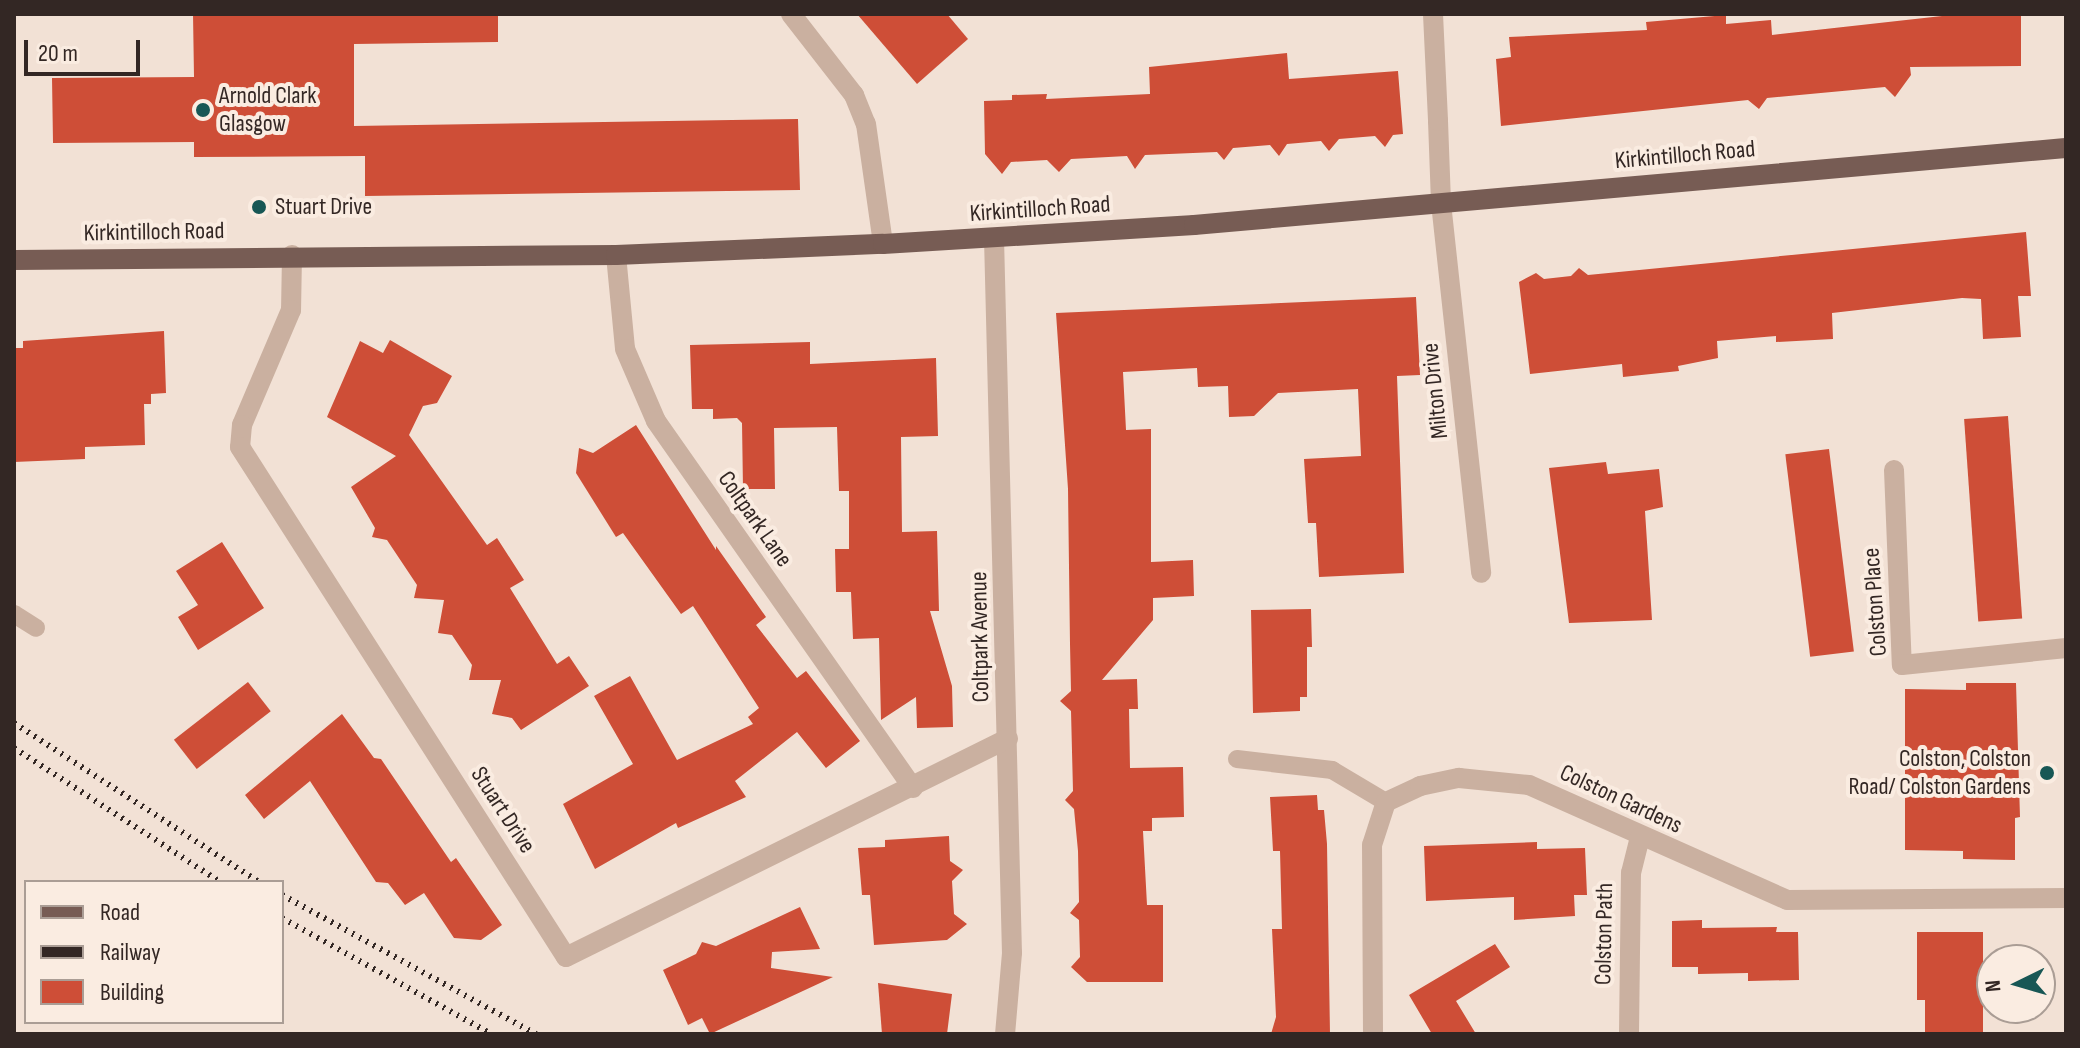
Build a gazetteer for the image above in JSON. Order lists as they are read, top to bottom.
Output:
{
  "streets": {
    "main road": ["Kirkintilloch Road"],
    "street": [
      "Milton Drive",
      "Coltpark Lane",
      "Colston Place",
      "Coltpark Avenue",
      "Colston Gardens",
      "Stuart Drive",
      "Colston Path"
    ]
  },
  "crossings": [
    ["Kirkintilloch Road", "Milton Drive"],
    ["Kirkintilloch Road", "Coltpark Lane"],
    ["Kirkintilloch Road", "Coltpark Avenue"],
    ["Kirkintilloch Road", "Stuart Drive"],
    ["Coltpark Lane", "Stuart Drive"],
    ["Coltpark Avenue", "Stuart Drive"],
    ["Colston Gardens", "Colston Path"]
  ],
  "places": ["Arnold Clark Glasgow", "Stuart Drive", "Colston, Colston Road/ Colston Gardens"],
  "legend": ["Road", "Railway", "Building"],
  "scale_bar": "20 m",
  "north": "left"
}
